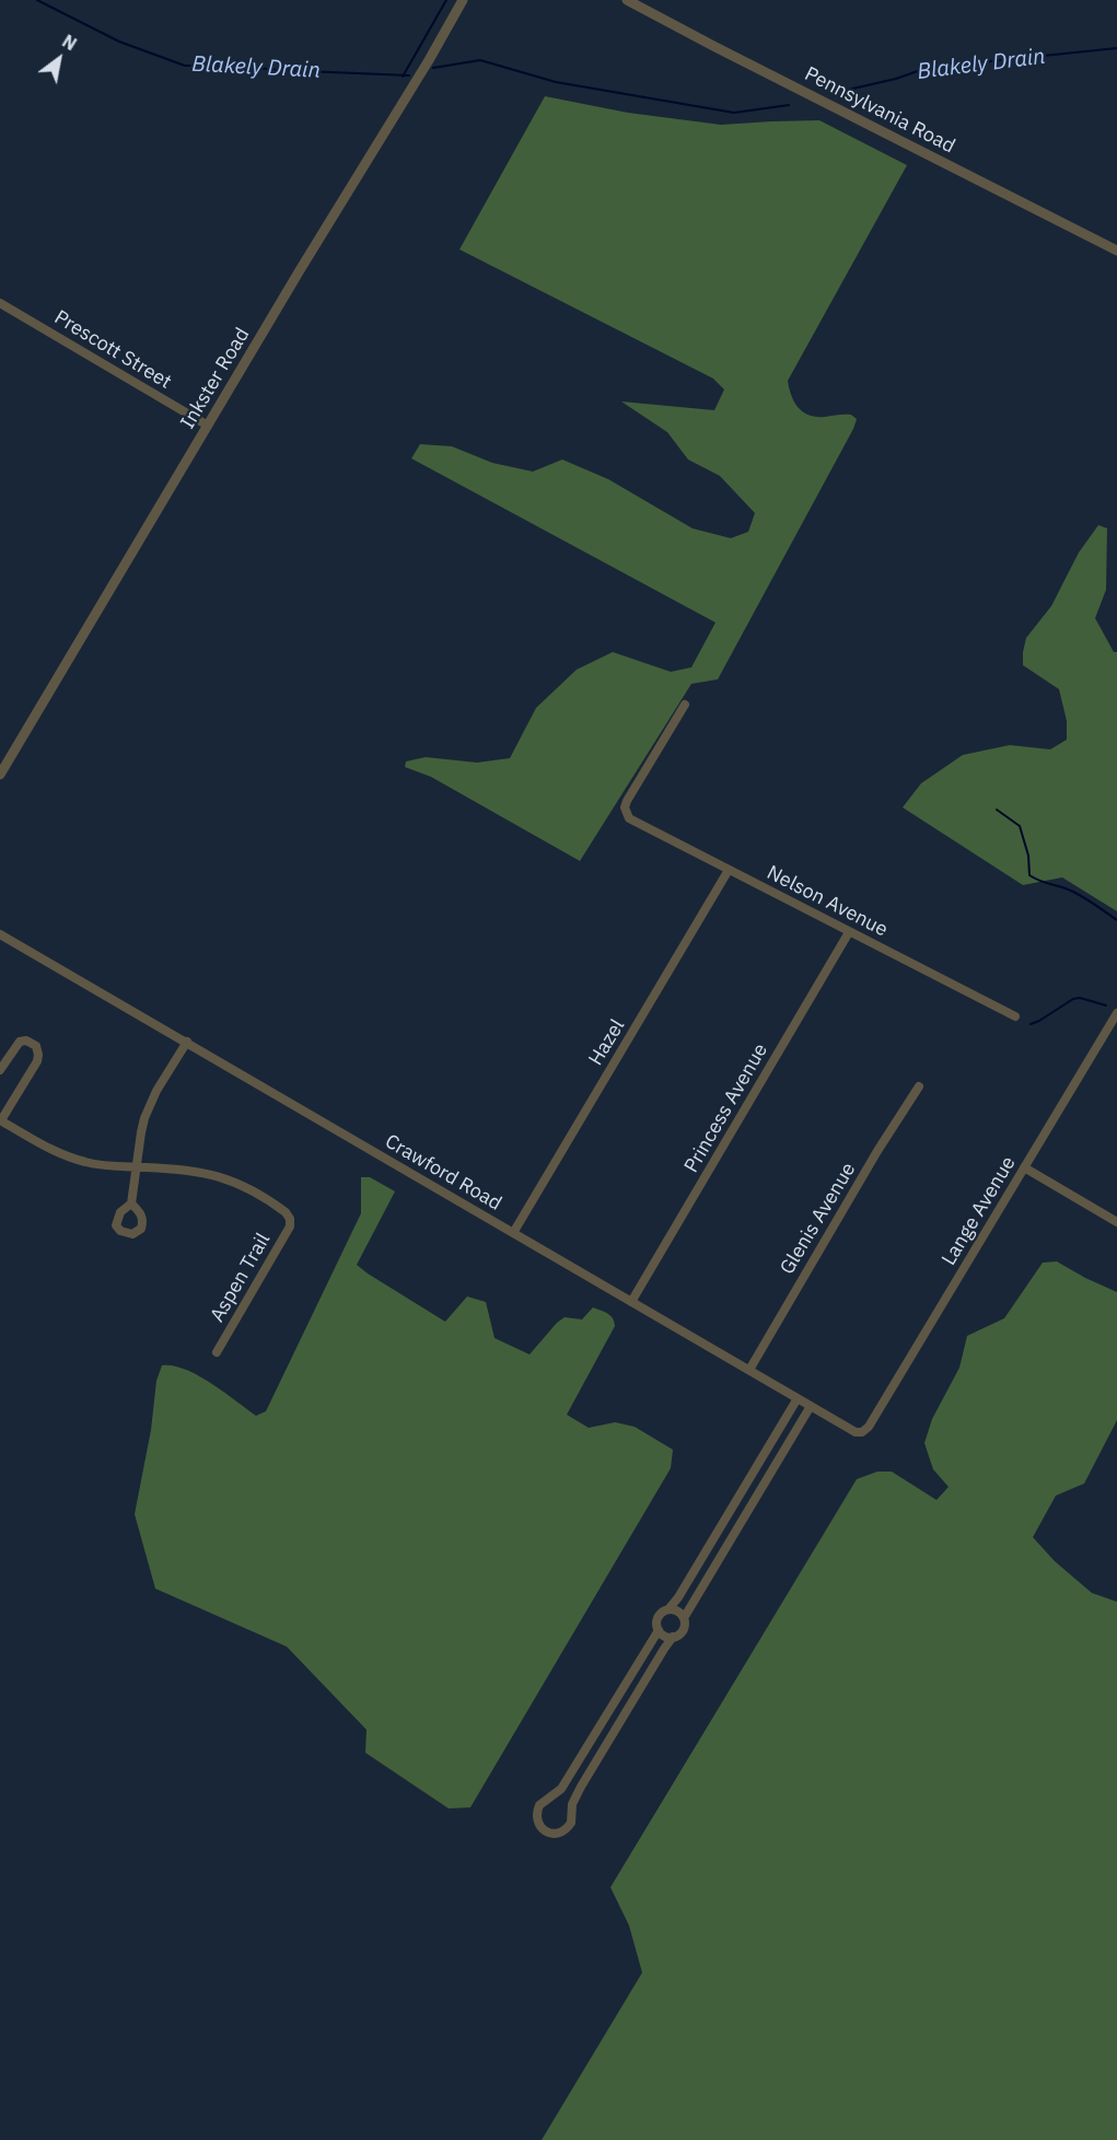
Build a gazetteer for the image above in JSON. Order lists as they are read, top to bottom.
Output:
{
  "streets": {
    "street": [
      "Pennsylvania Road",
      "Prescott Street",
      "Inkster Road",
      "Nelson Avenue",
      "Hazel",
      "Princess Avenue",
      "Crawford Road",
      "Lange Avenue",
      "Glenis Avenue",
      "Aspen Trail"
    ]
  },
  "crossings": [
    ["Prescott Street", "Inkster Road"],
    ["Nelson Avenue", "Hazel"],
    ["Nelson Avenue", "Princess Avenue"],
    ["Hazel", "Crawford Road"],
    ["Princess Avenue", "Crawford Road"],
    ["Crawford Road", "Lange Avenue"],
    ["Crawford Road", "Glenis Avenue"]
  ],
  "water": ["Blakely Drain"],
  "north": "top right"
}
